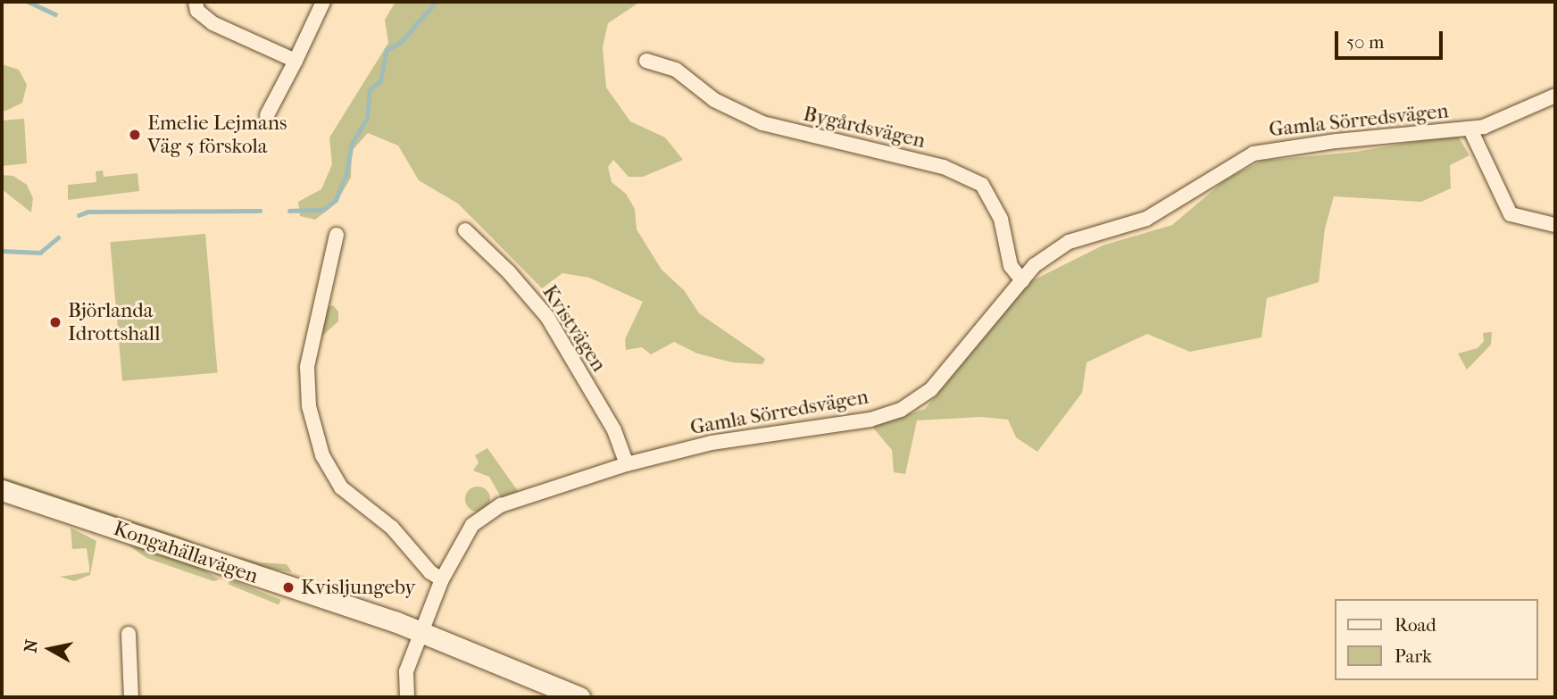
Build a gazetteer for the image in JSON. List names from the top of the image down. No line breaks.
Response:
{"streets":{"street":["Gamla Sörredsvägen","Bygårdsvägen","Kvistvägen","Kongahällavägen"]},"crossings":[["Gamla Sörredsvägen","Bygårdsvägen"],["Gamla Sörredsvägen","Kvistvägen"],["Gamla Sörredsvägen","Kongahällavägen"]],"places":["Emelie Lejmans Väg 5 förskola","Björlanda Idrottshall","Kvisljungeby"],"legend":["Road","Park"],"scale_bar":"50 m","north":"left"}
